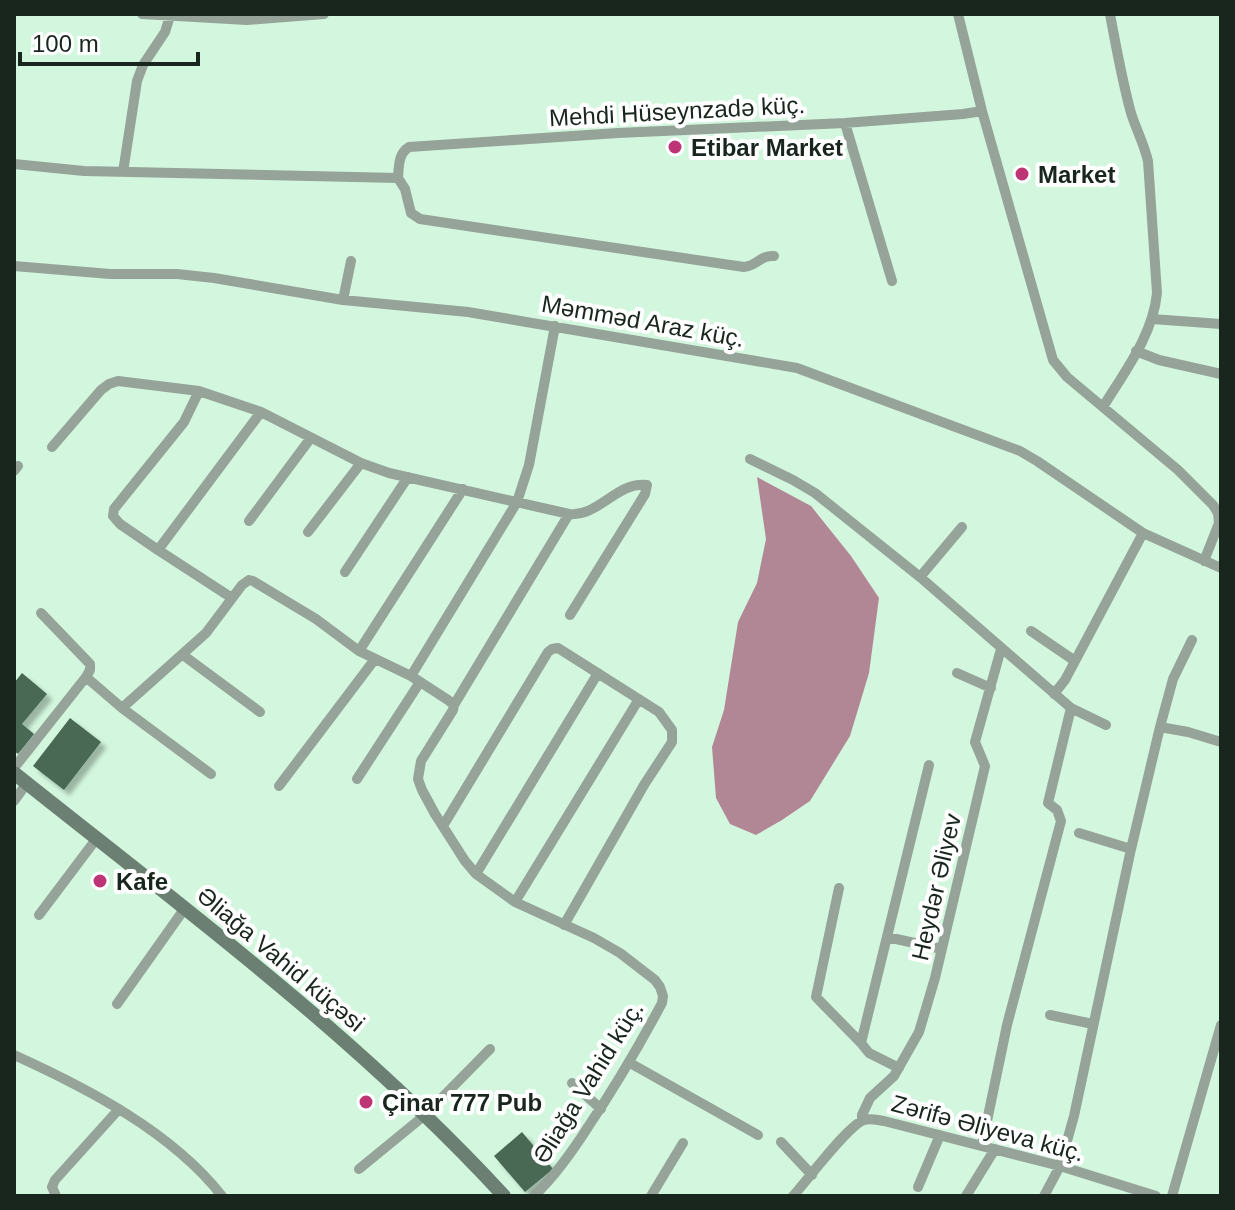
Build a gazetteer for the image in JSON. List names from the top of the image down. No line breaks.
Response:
{"streets":{"main road":["Əliağa Vahid küçəsi"],"street":["Mehdi Hüseynzadə küç.","Məmməd Araz küç.","Heydər Əliyev","Əliağa Vahid küç.","Zərifə Əliyeva küç."]},"crossings":[["Heydər Əliyev","Zərifə Əliyeva küç."]],"places":["Etibar Market","Market","Kafe","Çinar 777 Pub"],"scale_bar":"100 m"}
